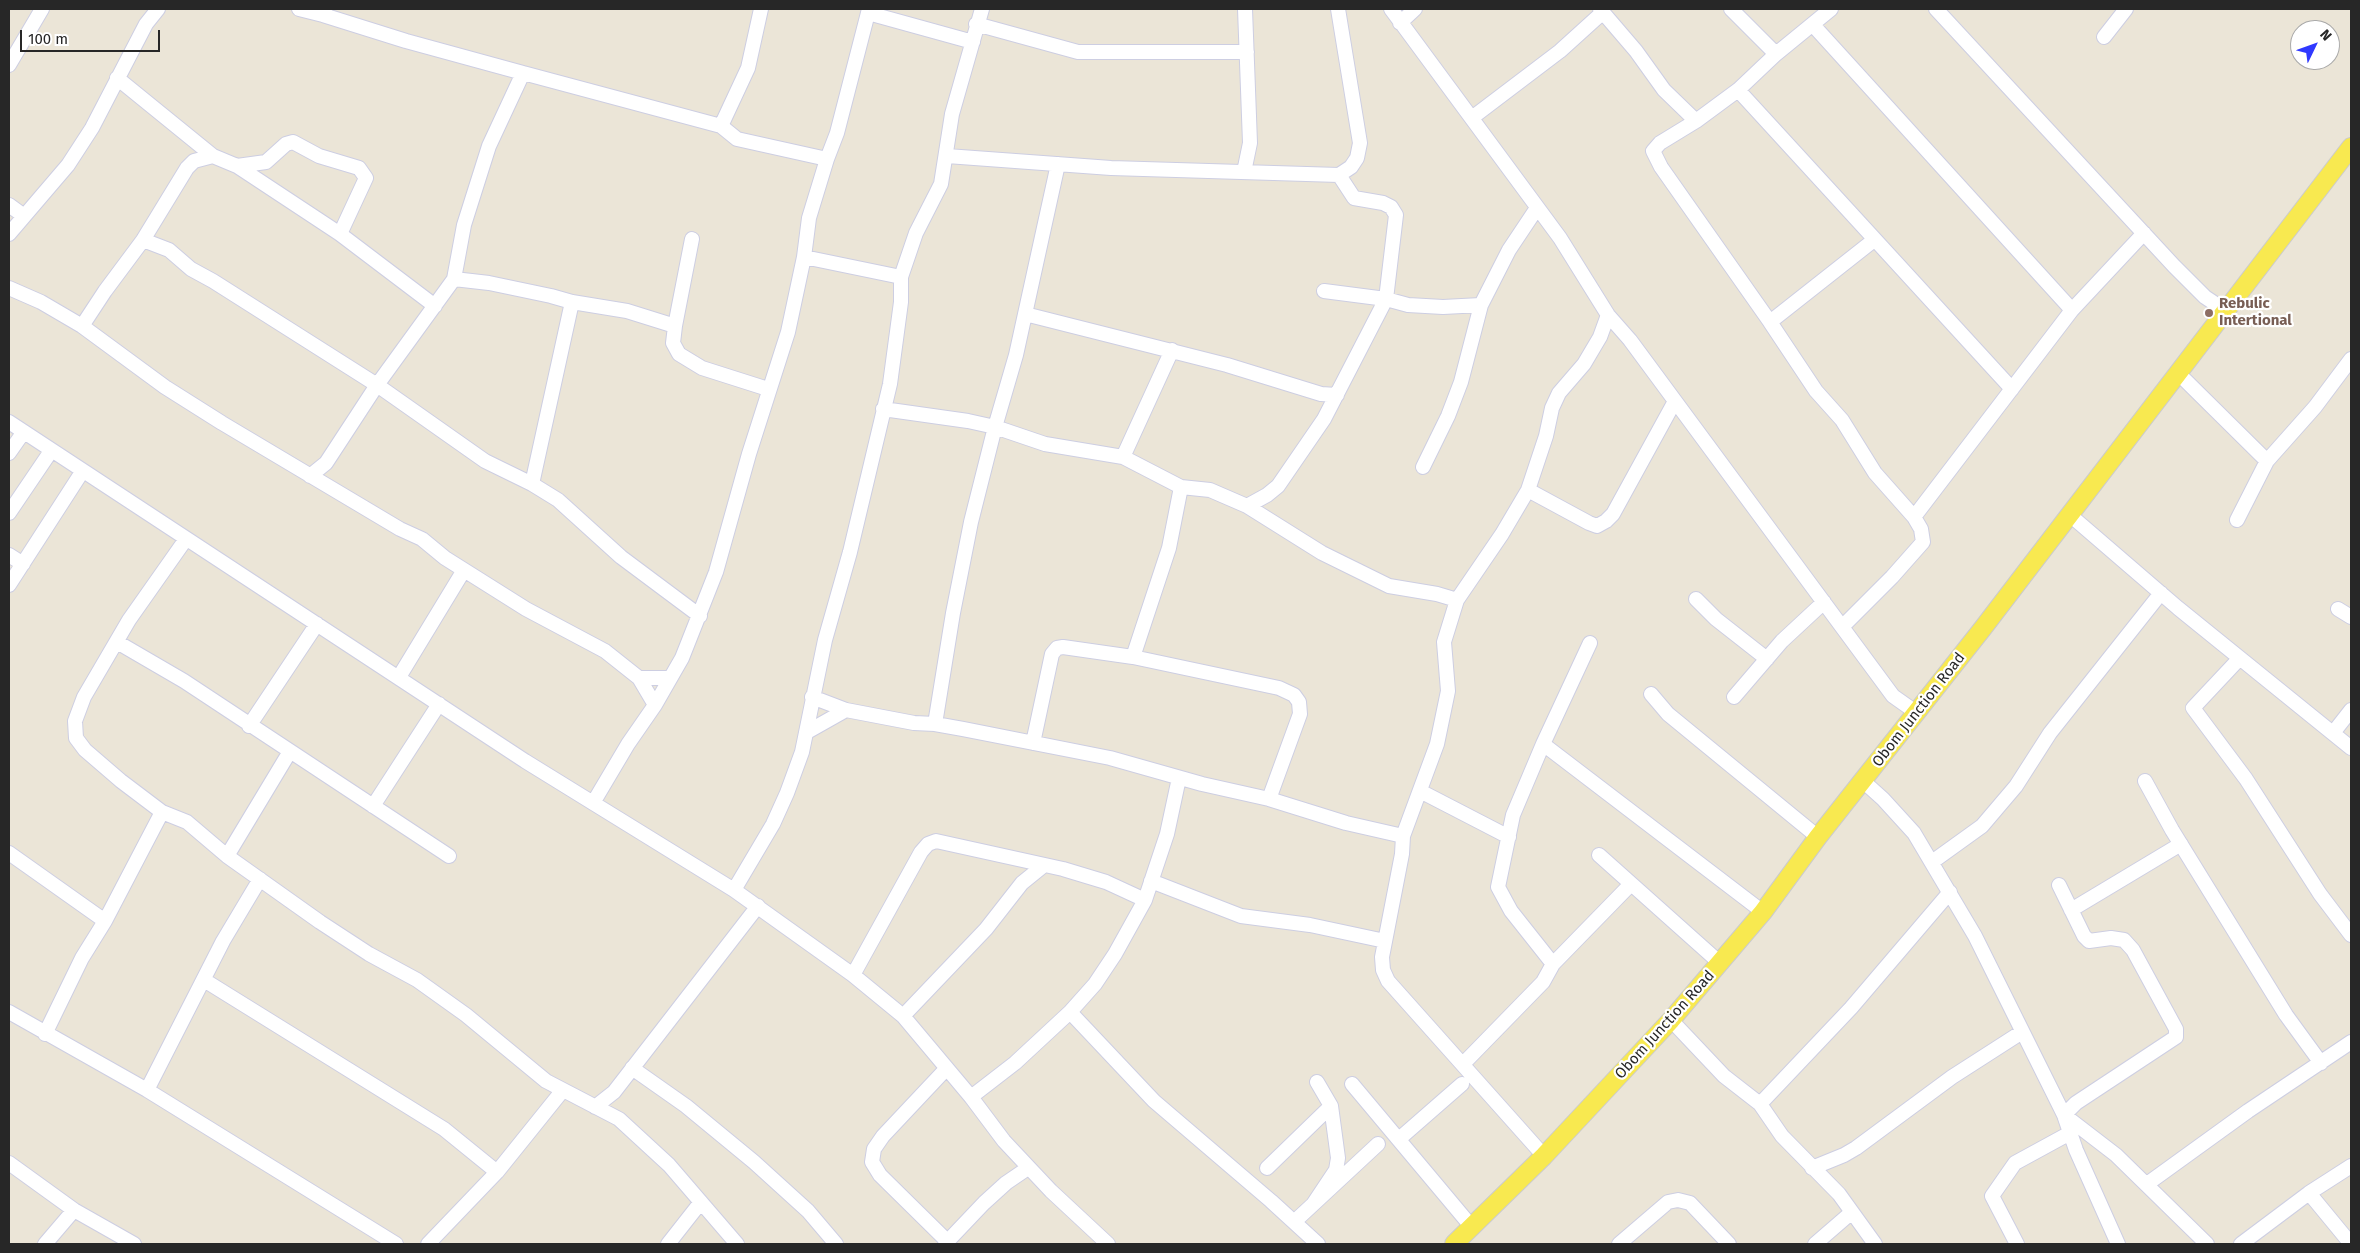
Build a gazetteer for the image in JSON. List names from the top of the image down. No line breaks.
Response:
{"streets":{"main road":["Obom Junction Road"]},"places":["Rebulic Intertional"],"scale_bar":"100 m","north":"top right"}
